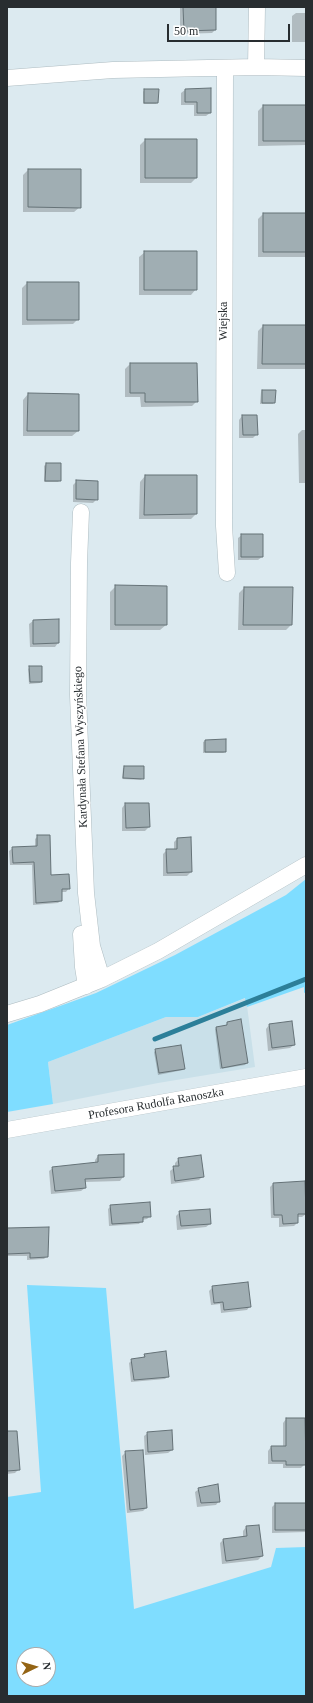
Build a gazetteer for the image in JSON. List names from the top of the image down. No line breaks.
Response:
{"streets":{"street":["Wiejska","Kardynała Stefana Wyszyńskiego","Profesora Rudolfa Ranoszka"]},"scale_bar":"50 m","north":"right"}
